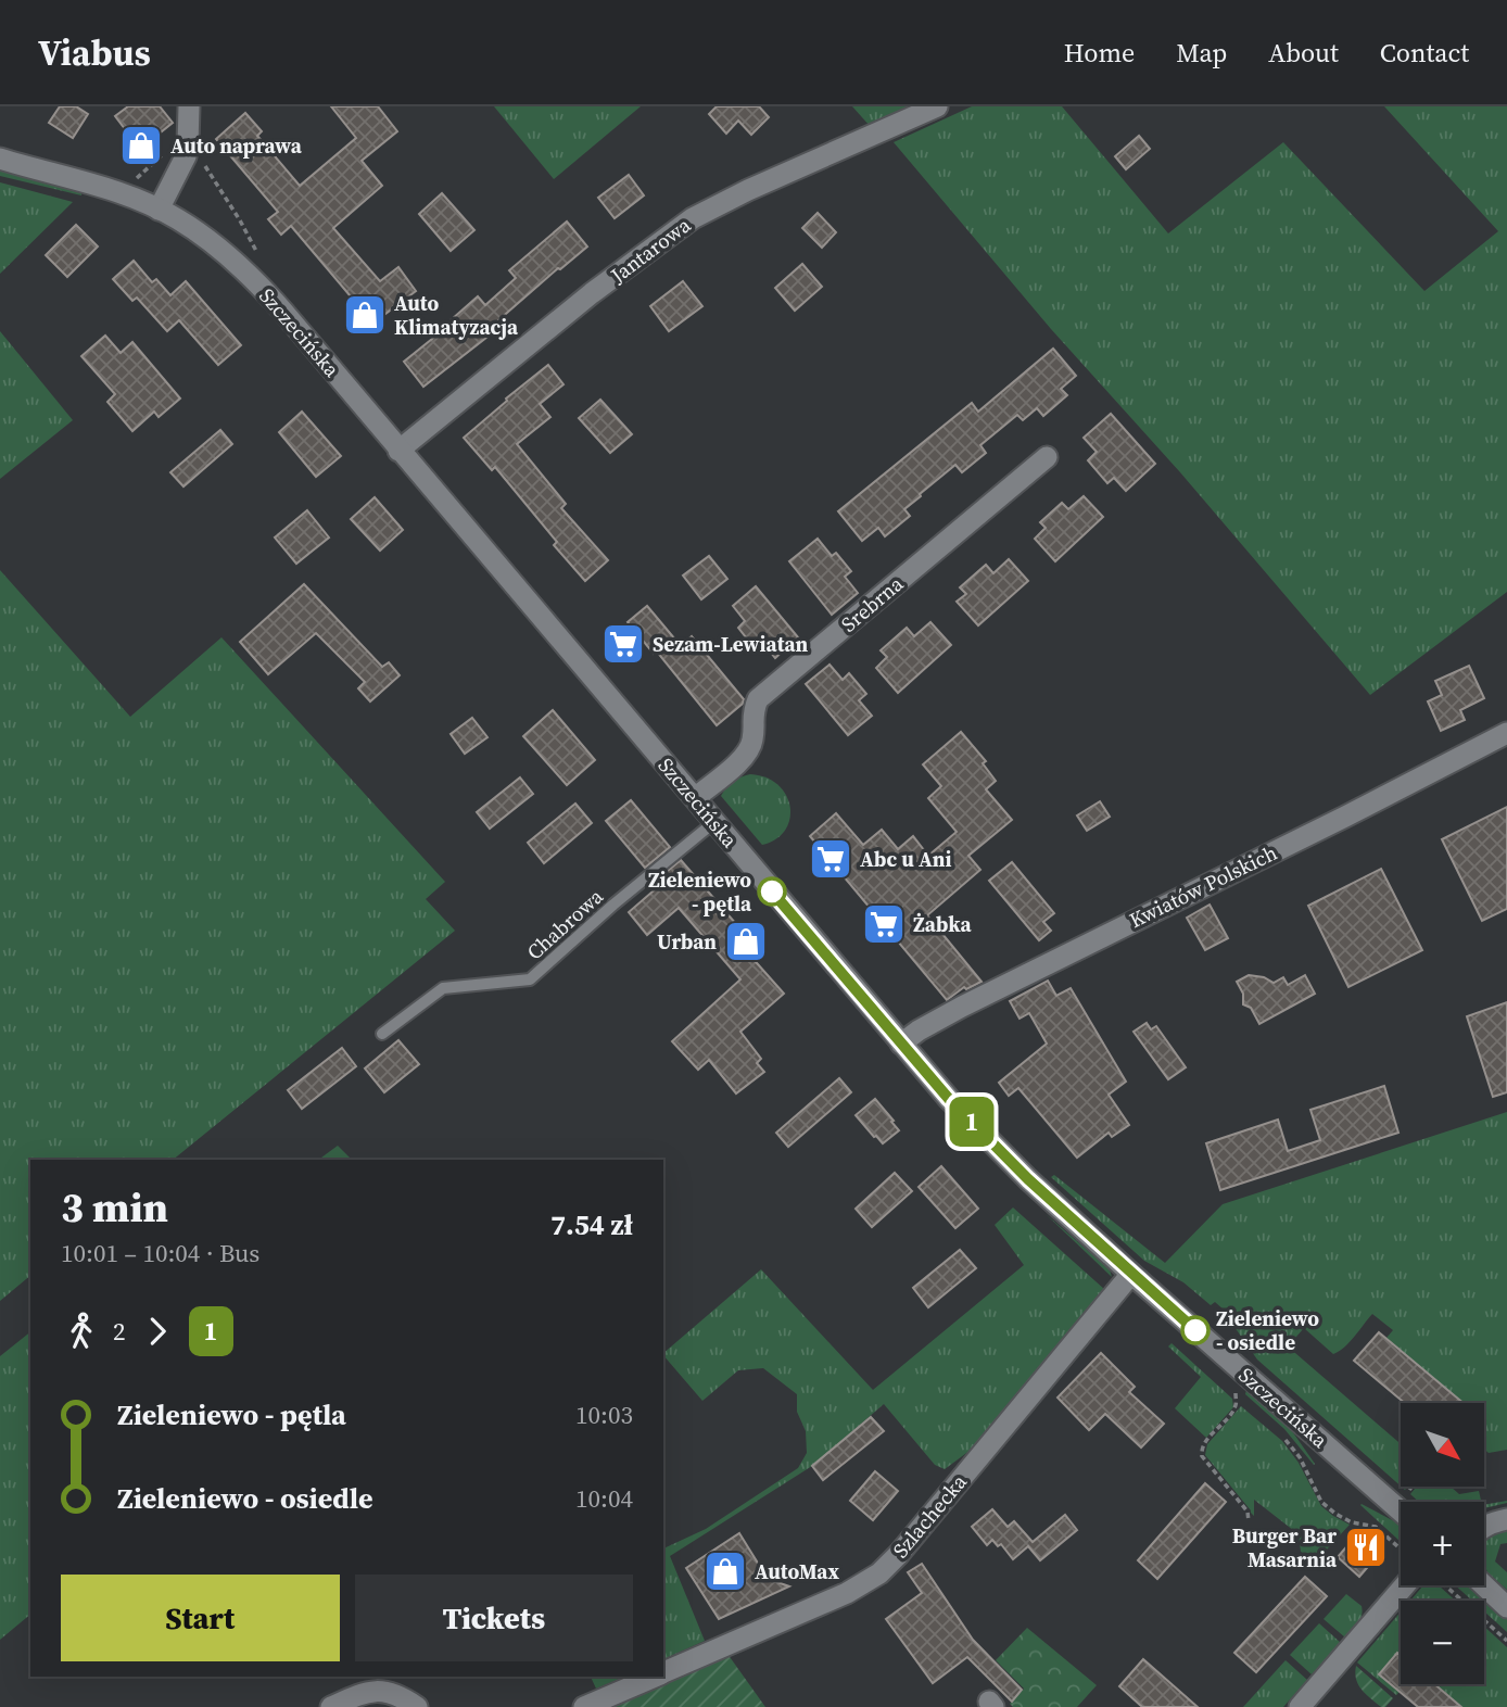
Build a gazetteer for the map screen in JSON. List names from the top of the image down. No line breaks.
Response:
{"streets":{"street":["Jantarowa","Szczecińska","Srebrna","Kwiatów Polskich","Szlachecka"],"lane":["Chabrowa"]},"crossings":[["Jantarowa","Szczecińska"],["Szczecińska","Srebrna"],["Szczecińska","Kwiatów Polskich"],["Szczecińska","Chabrowa"],["Szczecińska","Szlachecka"]],"places":{"shop":["Auto naprawa","Auto Klimatyzacja","Urban","AutoMax"],"supermarket":["Sezam-Lewiatan","Abc u Ani","Żabka"],"other":["Zieleniewo - pętla","Zieleniewo - osiedle"],"restaurant":["Burger Bar Masarnia"]},"lines":["bus line 1"],"north":"bottom right","page":{"header":"Viabus","nav":["Home","Map","About","Contact"],"on_map":"1","heading":["3 min","10:01 – 10:04 · Bus","7.54 zł"],"legs":["2","1"],"list":[{"name":"Zieleniewo - pętla","value":"10:03"},{"name":"Zieleniewo - osiedle","value":"10:04"}],"map_buttons":["+","−"],"buttons":["Start","Tickets"]}}
